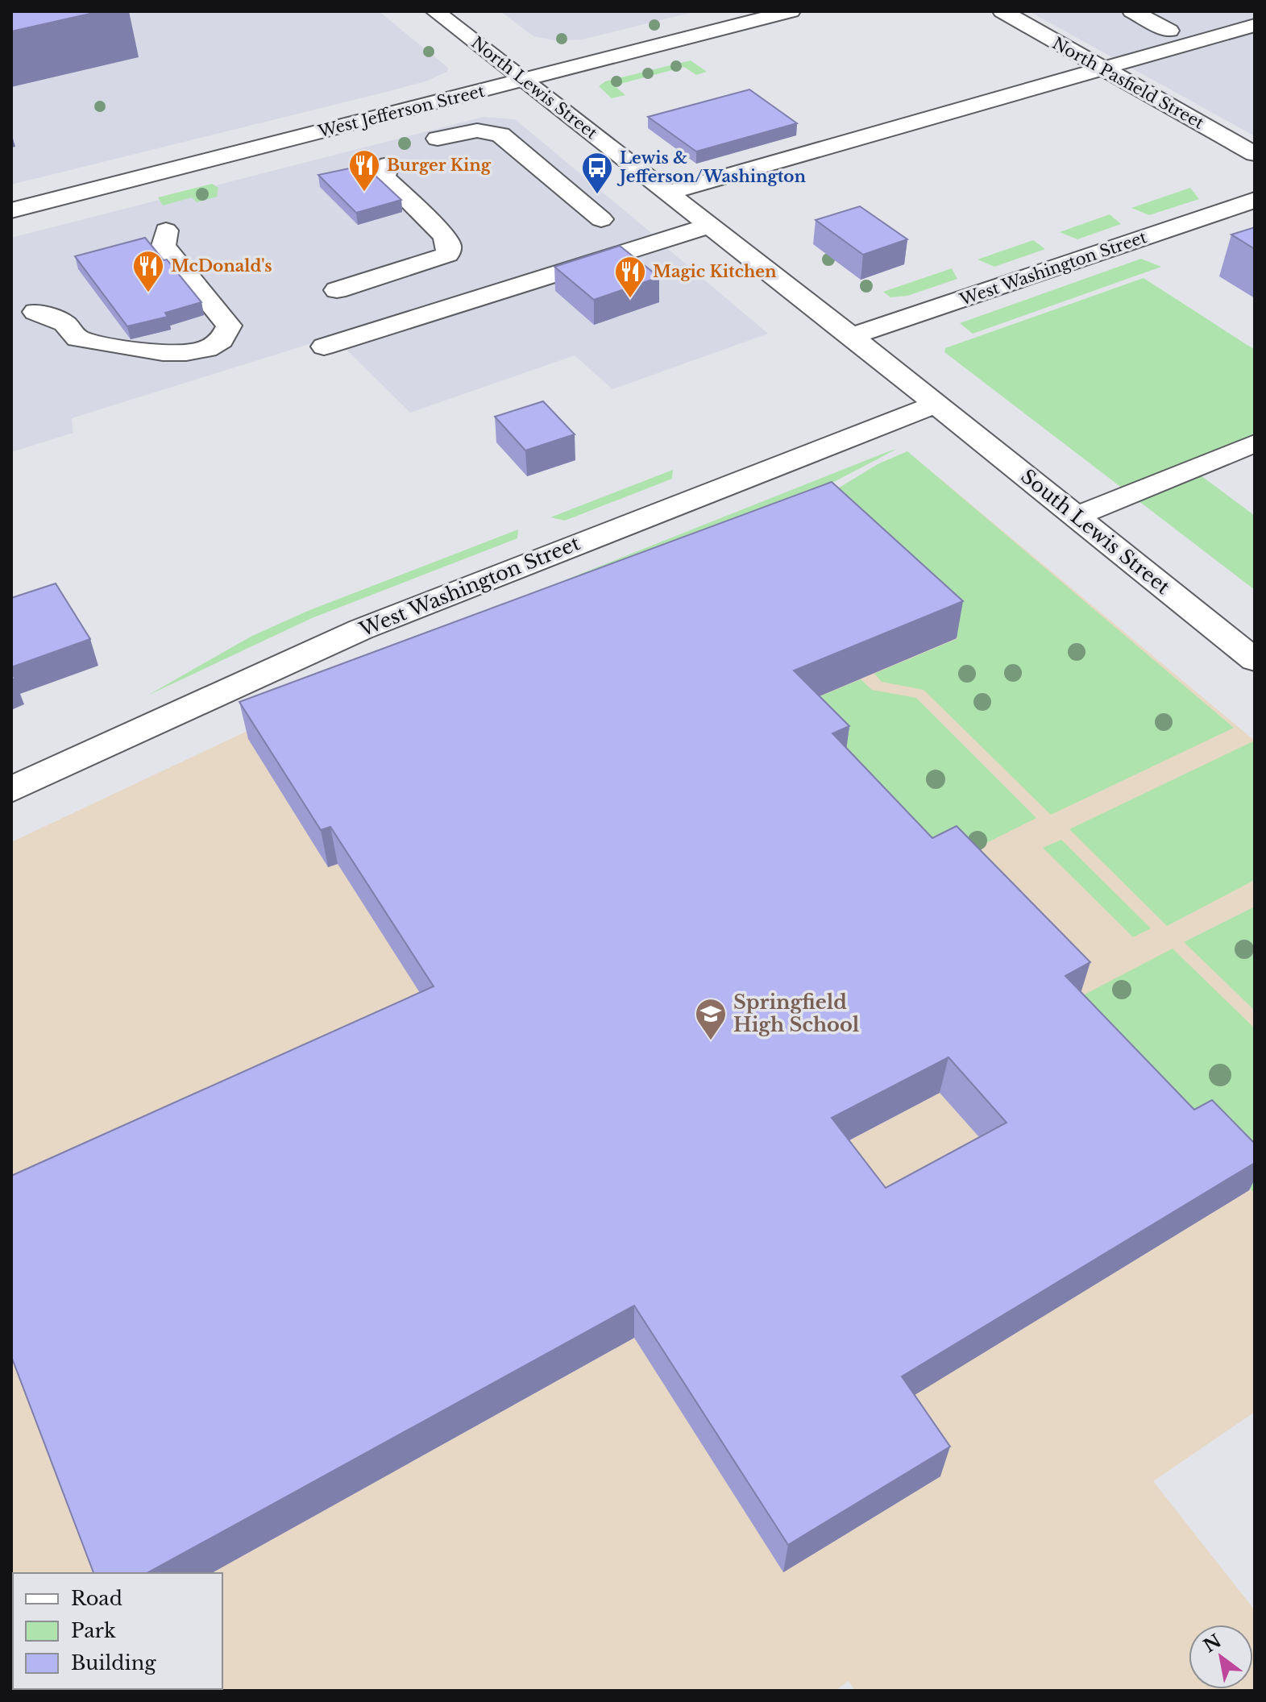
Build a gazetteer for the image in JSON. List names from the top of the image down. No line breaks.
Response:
{"streets":{"street":["North Pasfield Street","North Lewis Street","West Jefferson Street","West Washington Street","South Lewis Street"]},"crossings":[["North Lewis Street","West Jefferson Street"],["North Lewis Street","West Washington Street"],["North Lewis Street","South Lewis Street"],["West Washington Street","South Lewis Street"]],"places":{"restaurant":["Burger King","McDonald's","Magic Kitchen"],"bus stop":["Lewis & Jefferson/Washington"],"school or university":["Springfield High School"]},"legend":["Road","Park","Building"],"north":"top left"}
